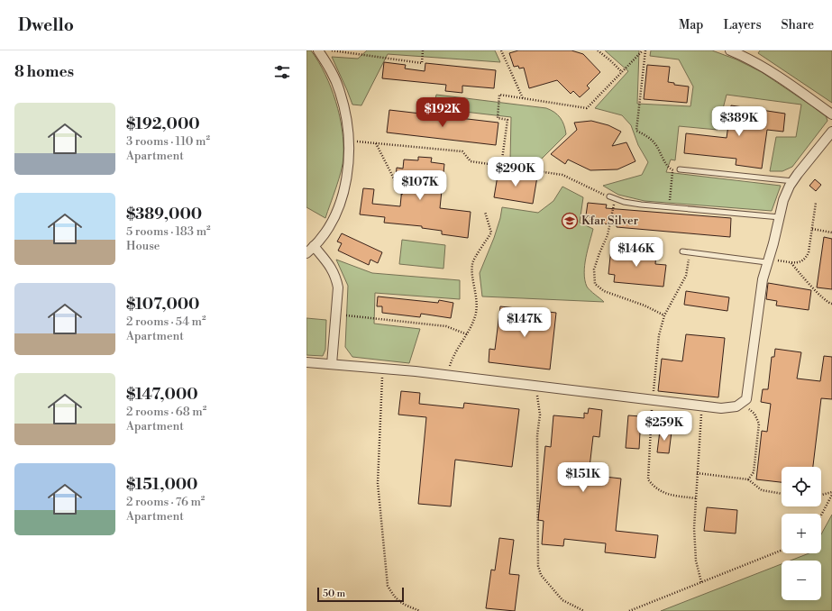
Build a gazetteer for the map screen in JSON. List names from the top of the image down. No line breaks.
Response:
{"places":{"school or university":["Kfar Silver"]},"scale_bar":"50 m","page":{"header":"Dwello","nav":["Map","Layers","Share"],"heading":"8 homes","list":[{"name":"$192,000","note":"3 rooms · 110 m² · Apartment"},{"name":"$389,000","note":"5 rooms · 183 m² · House"},{"name":"$107,000","note":"2 rooms · 54 m² · Apartment"},{"name":"$147,000","note":"2 rooms · 68 m² · Apartment"},{"name":"$151,000","note":"2 rooms · 76 m² · Apartment"}],"price":["$192K","$389K","$290K","$107K","$146K","$147K","$259K","$151K"],"map_buttons":["+","−"],"scale":"50 m"}}
